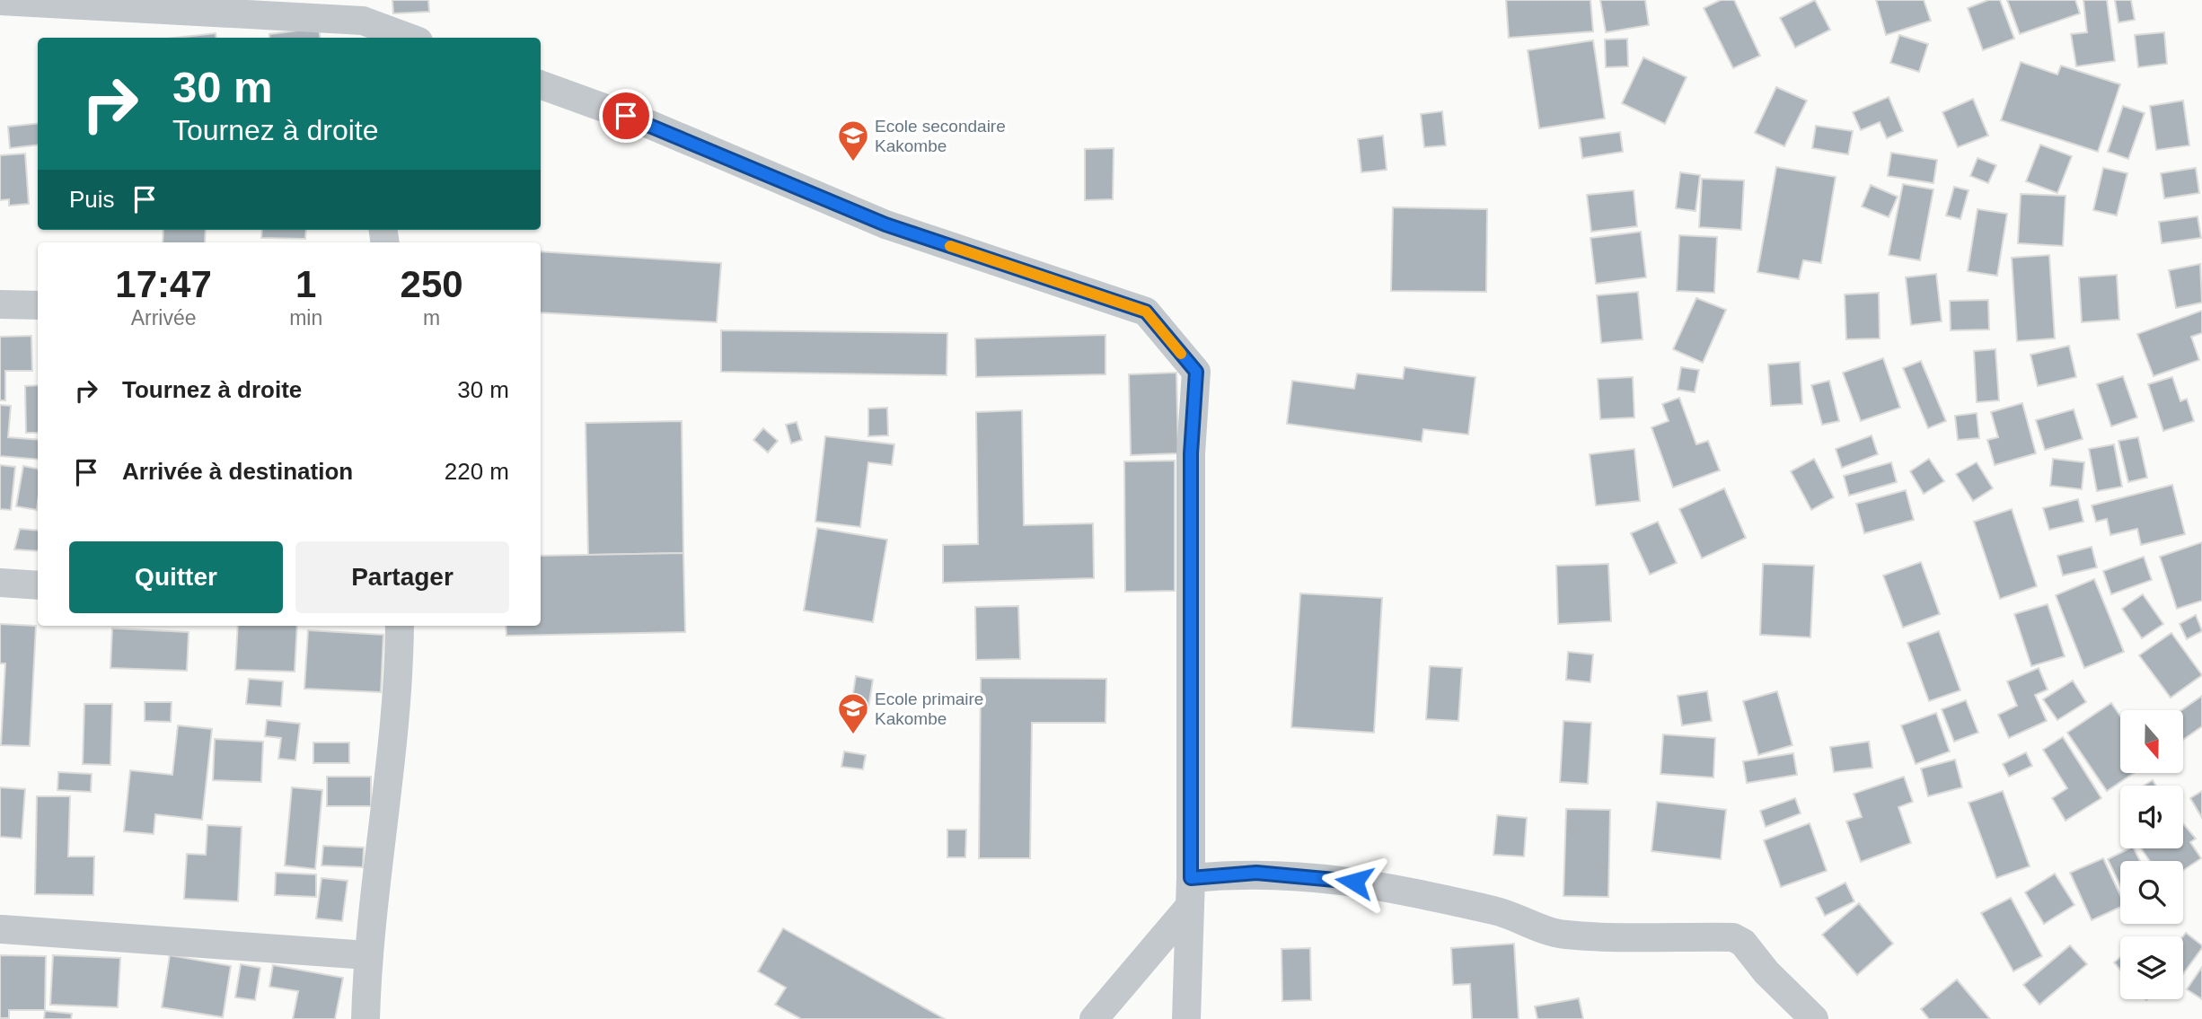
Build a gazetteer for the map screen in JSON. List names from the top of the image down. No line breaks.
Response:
{"places":{"school or university":["Ecole secondaire Kakombe","Ecole primaire Kakombe"]},"north":"bottom","page":{"turn":["30 m","Tournez à droite"],"then":"Puis","eta":["17:47","Arrivée","1","min","250","m"],"list":[{"name":"Tournez à droite","value":"30 m"},{"name":"Arrivée à destination","value":"220 m"}],"buttons":["Quitter","Partager"]}}
